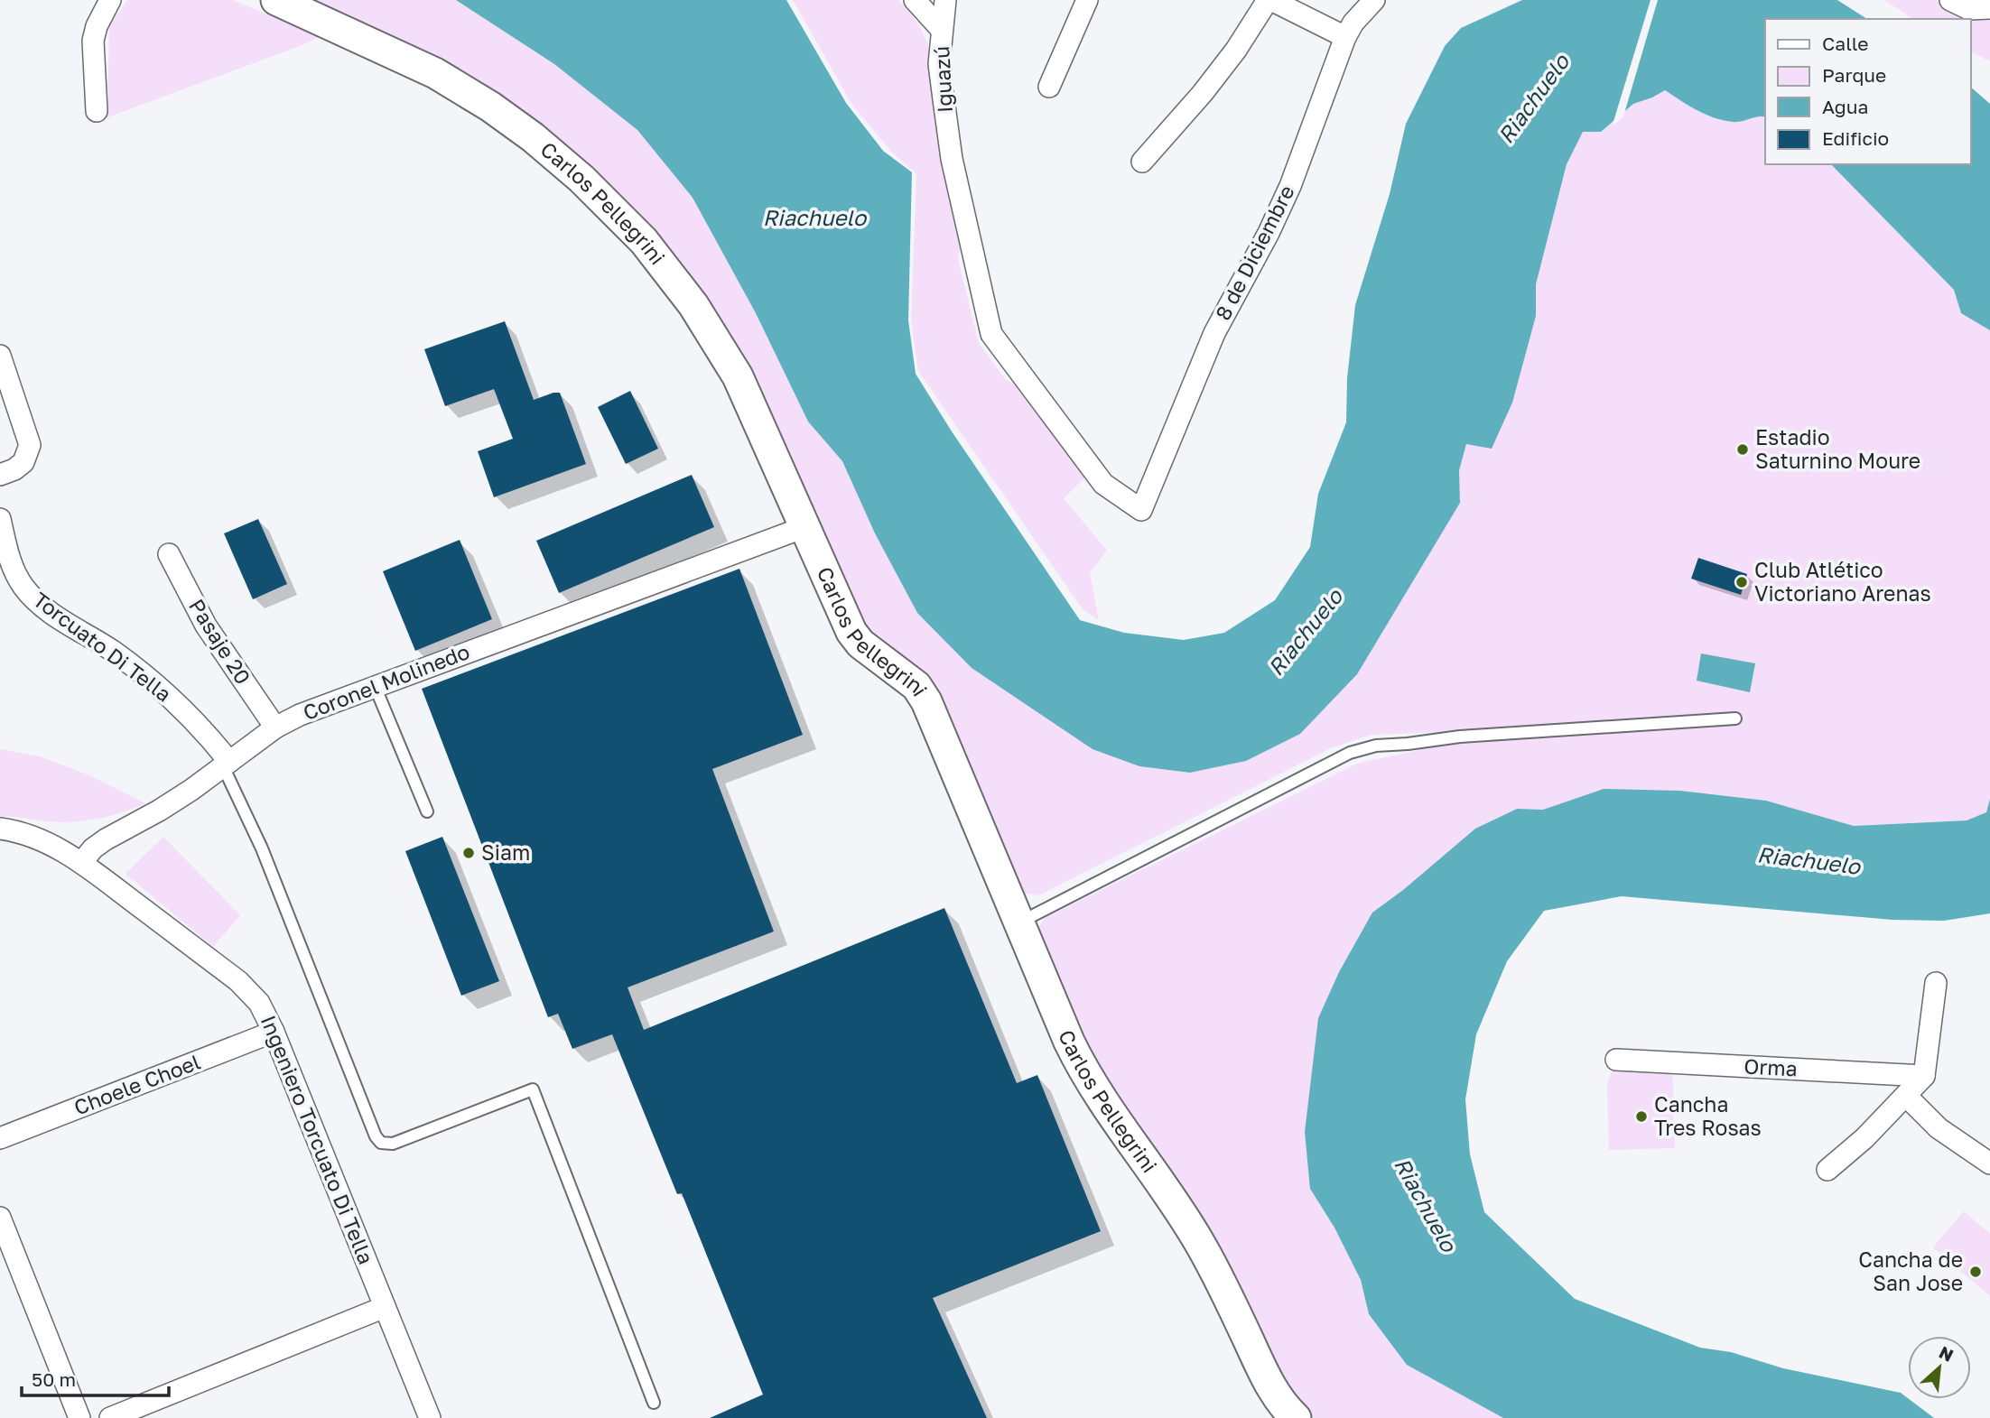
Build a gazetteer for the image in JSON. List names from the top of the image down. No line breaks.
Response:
{"streets":{"street":["Iguazú","Carlos Pellegrini","8 de Diciembre","Pasaje 20","Torcuato Di Tella","Coronel Molinedo","Orma","Choele Choel","Ingeniero Torcuato Di Tella"]},"crossings":[["Iguazú","8 de Diciembre"],["Carlos Pellegrini","Coronel Molinedo"],["Pasaje 20","Coronel Molinedo"],["Torcuato Di Tella","Coronel Molinedo"],["Coronel Molinedo","Ingeniero Torcuato Di Tella"],["Choele Choel","Ingeniero Torcuato Di Tella"]],"water":["Riachuelo"],"places":["Estadio Saturnino Moure","Club Atlético Victoriano Arenas","Siam","Cancha Tres Rosas","Cancha de San Jose"],"legend":["Calle","Parque","Agua","Edificio"],"scale_bar":"50 m","north":"top right"}
